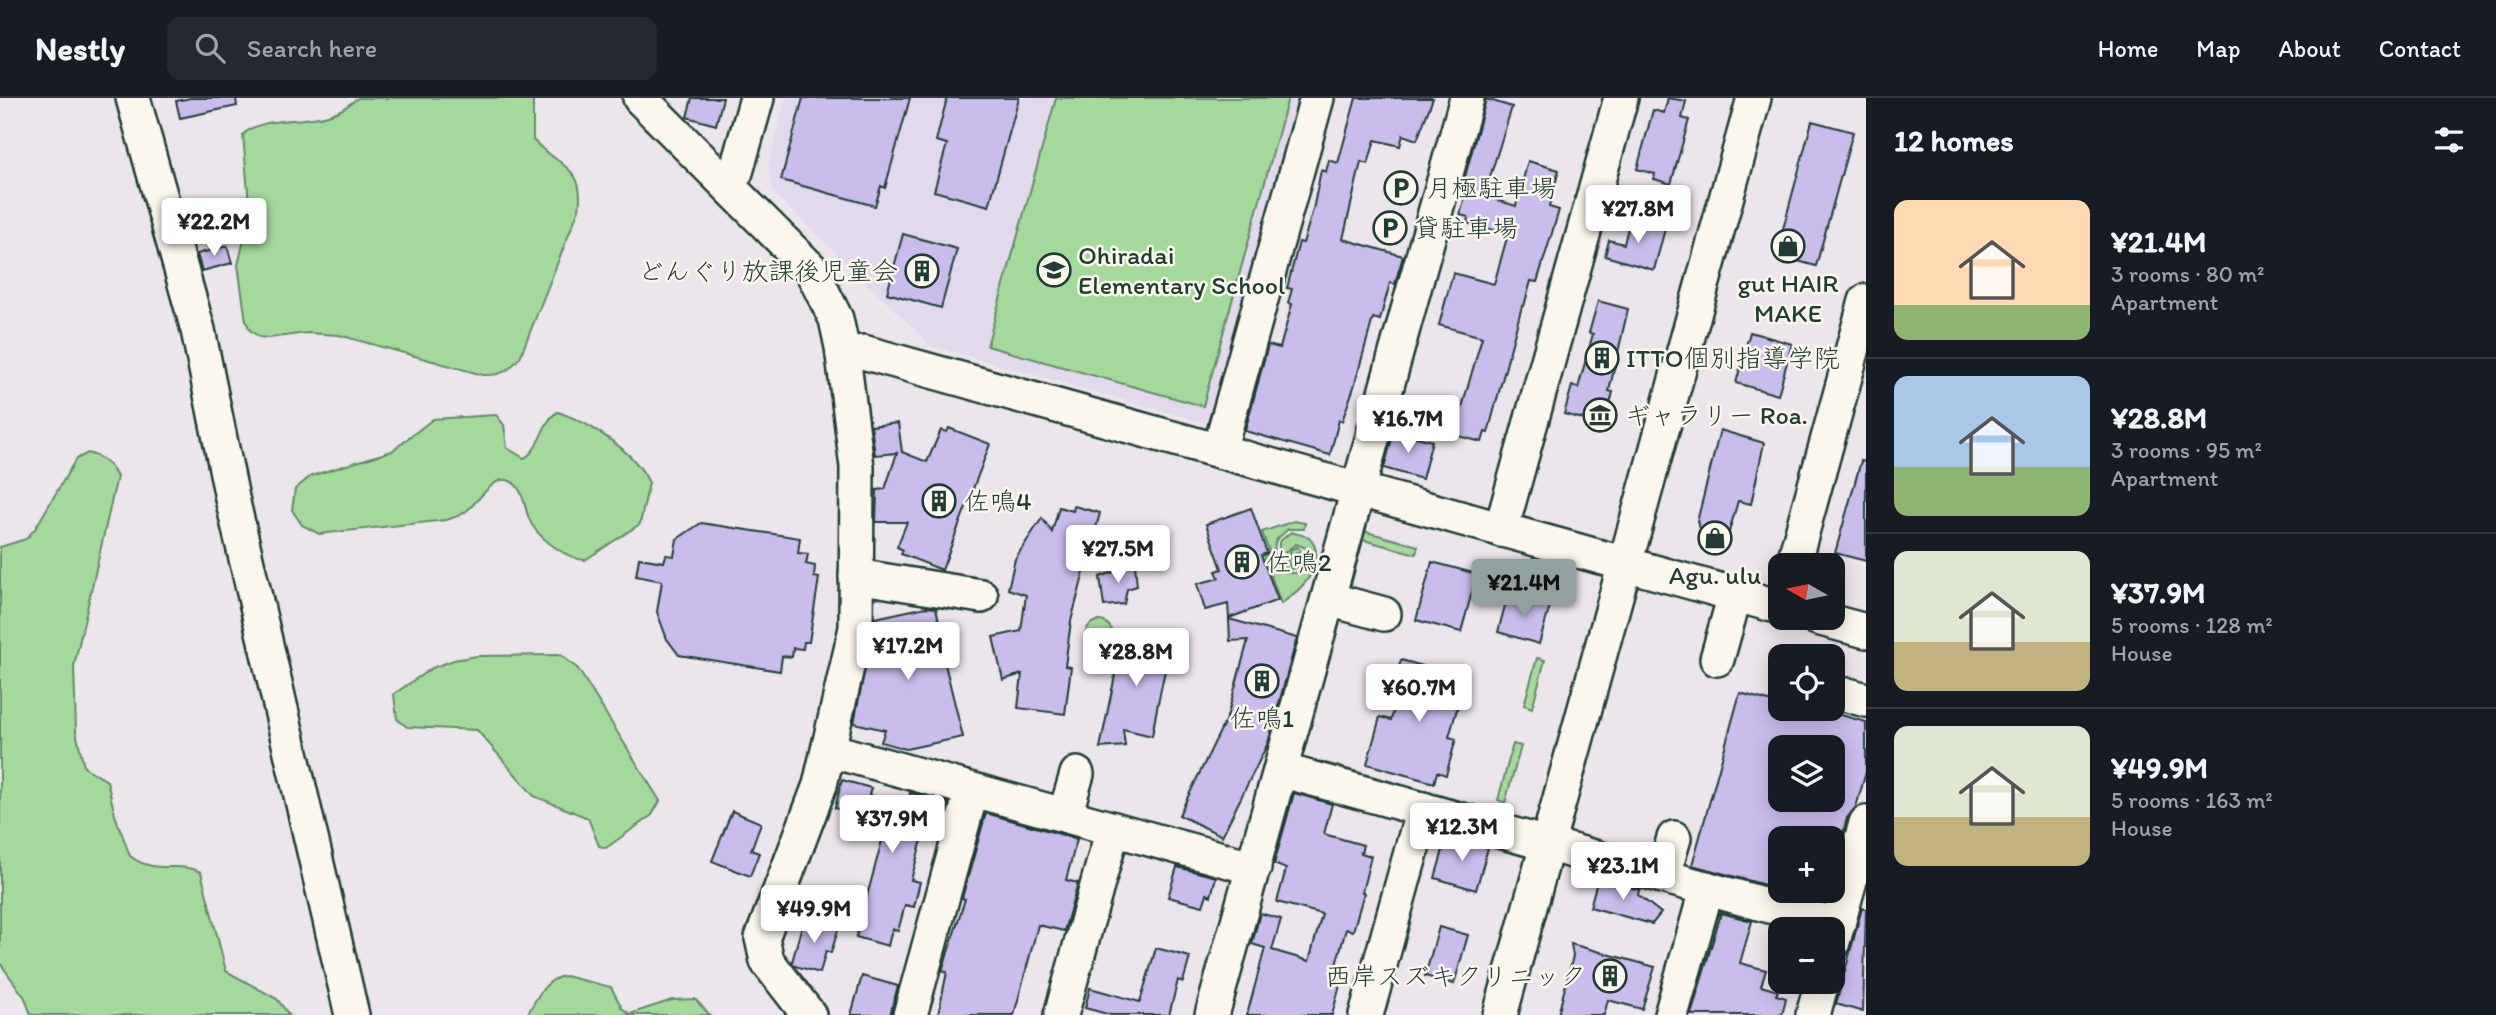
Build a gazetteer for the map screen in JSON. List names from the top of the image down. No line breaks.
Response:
{"places":{"parking":["月極駐車場","貸駐車場"],"shop":["gut HAIR MAKE","Agu. ulu"],"school or university":["Ohiradai Elementary School"],"building":["どんぐり放課後児童会","ITTO個別指導学院","佐鳴4","佐鳴2","佐鳴1","西岸スズキクリニック"],"museum":["ギャラリー Roa."]},"north":"left","page":{"header":"Nestly","search":"Search here","nav":["Home","Map","About","Contact"],"heading":"12 homes","list":[{"name":"¥21.4M","note":"3 rooms · 80 m² · Apartment"},{"name":"¥28.8M","note":"3 rooms · 95 m² · Apartment"},{"name":"¥37.9M","note":"5 rooms · 128 m² · House"},{"name":"¥49.9M","note":"5 rooms · 163 m² · House"}],"price":["¥27.8M","¥22.2M","¥16.7M","¥27.5M","¥21.4M","¥17.2M","¥28.8M","¥60.7M","¥37.9M","¥12.3M","¥23.1M","¥49.9M"],"map_buttons":["+","−"]}}
